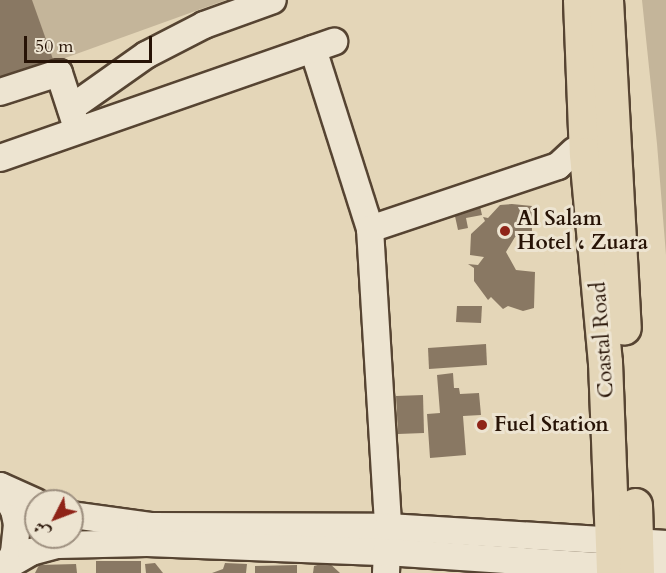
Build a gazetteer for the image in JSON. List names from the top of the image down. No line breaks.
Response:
{"streets":{"highway":["Coastal Road"]},"places":["Al Salam Hotel ، Zuara","Fuel Station"],"scale_bar":"50 m","north":"bottom left"}
